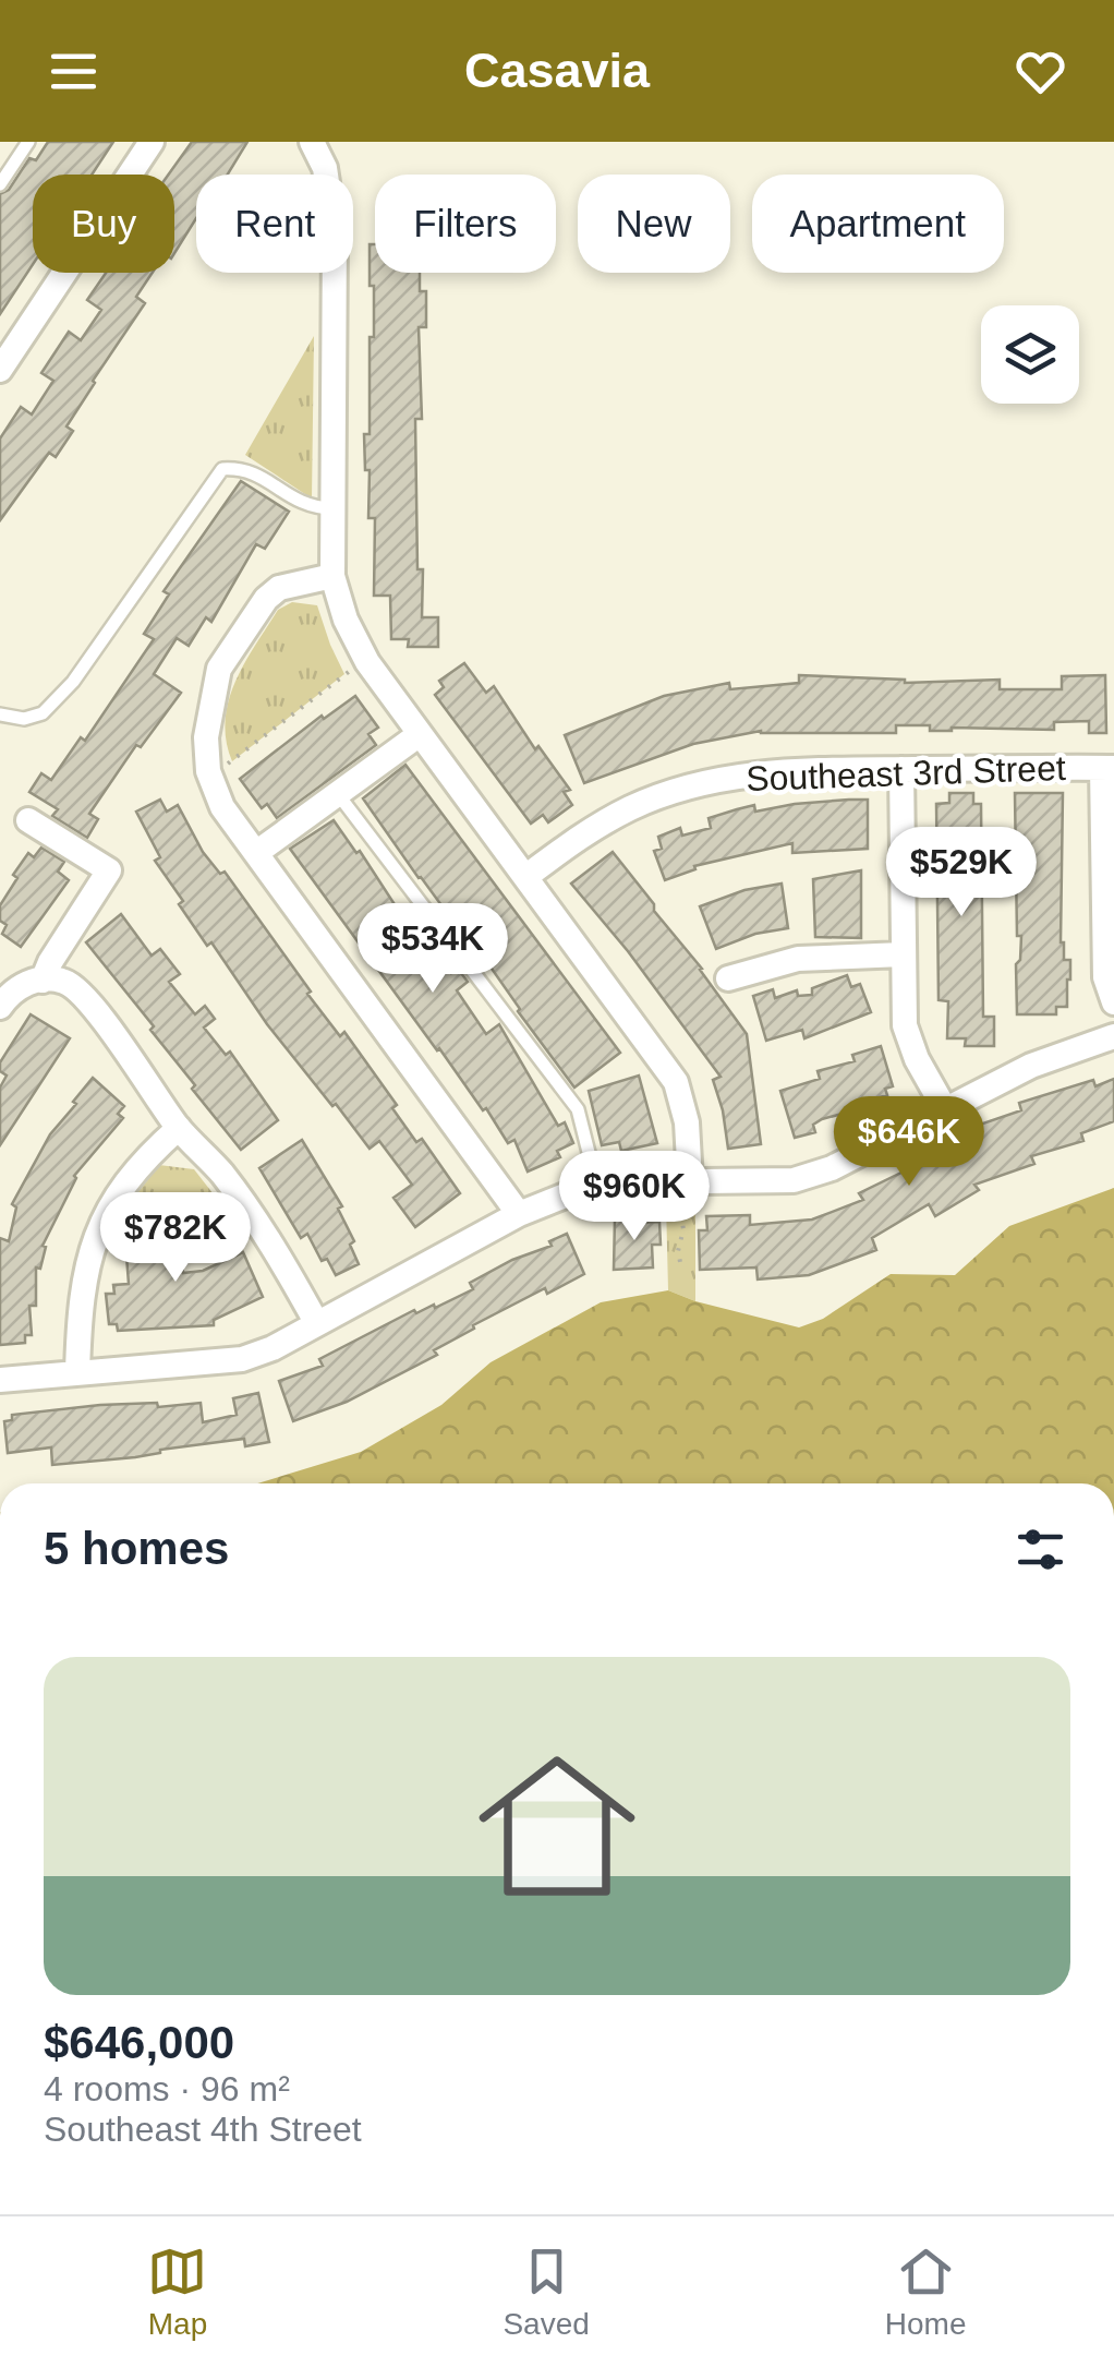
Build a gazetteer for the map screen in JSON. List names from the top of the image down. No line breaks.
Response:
{"streets":{"street":["Southeast 3rd Street"]},"page":{"header":"Casavia","chip":["Buy","Rent","Filters","New","Apartment"],"price":["$529K","$534K","$646K","$960K","$782K"],"heading":"5 homes","list":[{"name":"$646,000","note":"4 rooms · 96 m² · Southeast 4th Street"}],"tabs":["Map","Saved","Home"]}}
